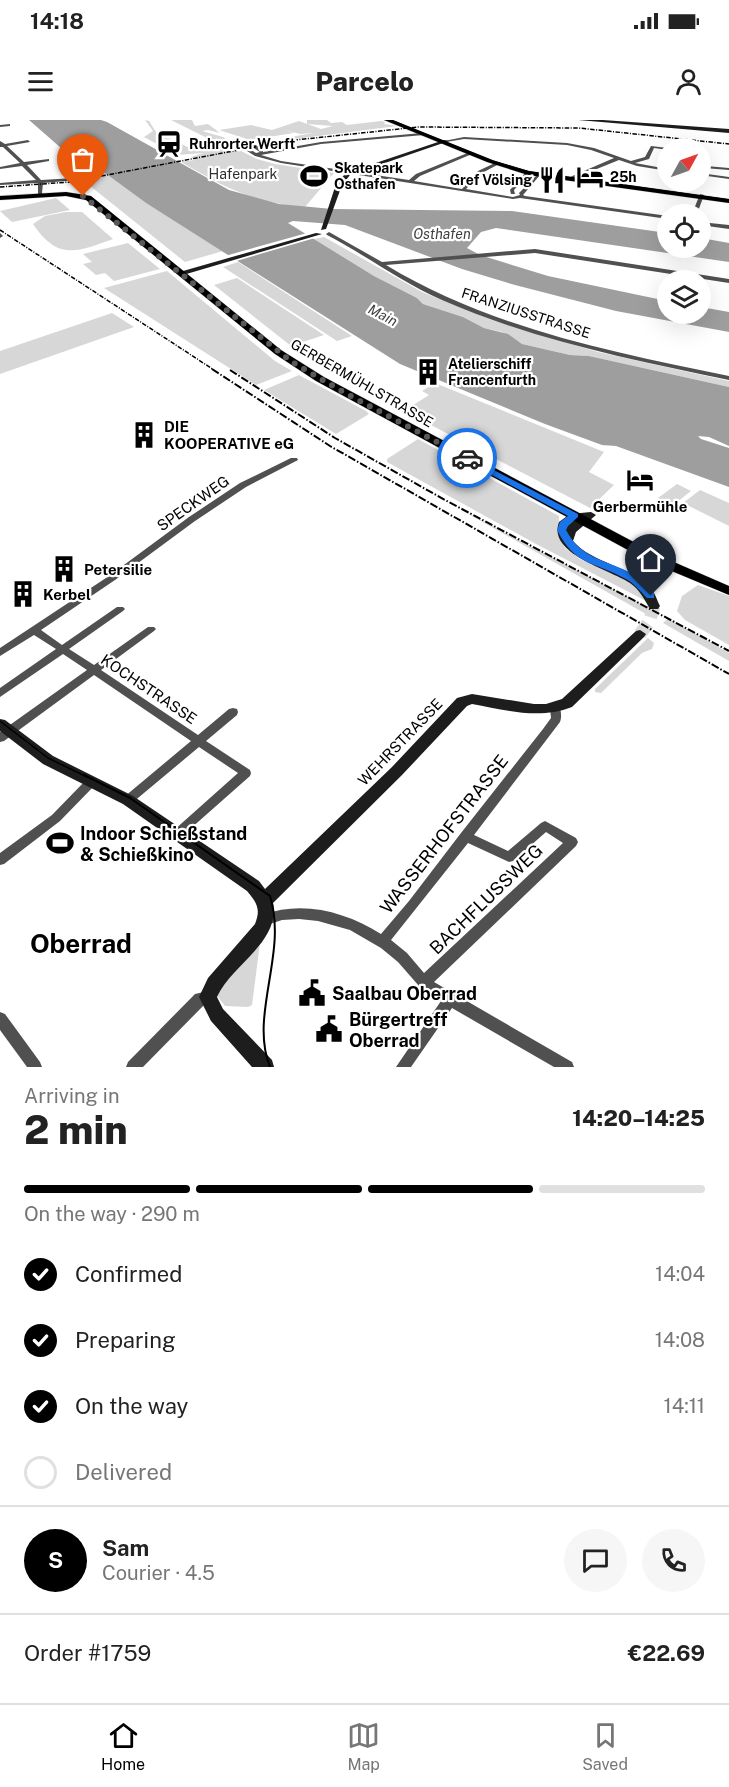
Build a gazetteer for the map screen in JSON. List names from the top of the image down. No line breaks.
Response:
{"streets":{"main road":["GERBERMÜHLSTRASSE"],"street":["FRANZIUSSTRASSE","SPECKWEG","KOCHSTRASSE","WEHRSTRASSE","WASSERHOFSTRASSE","BACHFLUSSWEG"]},"crossings":[["SPECKWEG","KOCHSTRASSE"],["WEHRSTRASSE","WASSERHOFSTRASSE"],["WASSERHOFSTRASSE","BACHFLUSSWEG"]],"districts":["Oberrad"],"water":["Osthafen","Main"],"parks":["Hafenpark"],"places":{"station":["Ruhrorter Werft"],"sports":["Skatepark Osthafen","Indoor Schießstand & Schießkino"],"hotel":["25h","Gerbermühle"],"restaurant":["Gref Völsing"],"building":["Atelierschiff Francenfurth","DIE KOOPERATIVE eG","Petersilie","Kerbel"],"public building":["Saalbau Oberrad","Bürgertreff Oberrad"]},"north":"top right","page":{"status":"14:18","header":"Parcelo","heading":["2 min","Arriving in","14:20–14:25"],"panel":["Sam","Courier · 4.5","Order #1759","€22.69"],"bar":"On the way · 290 m","list":[["Confirmed","14:04"],["Preparing","14:08"],["On the way","14:11"],"Delivered"],"round":"S","tabs":["Home","Map","Saved"]}}
